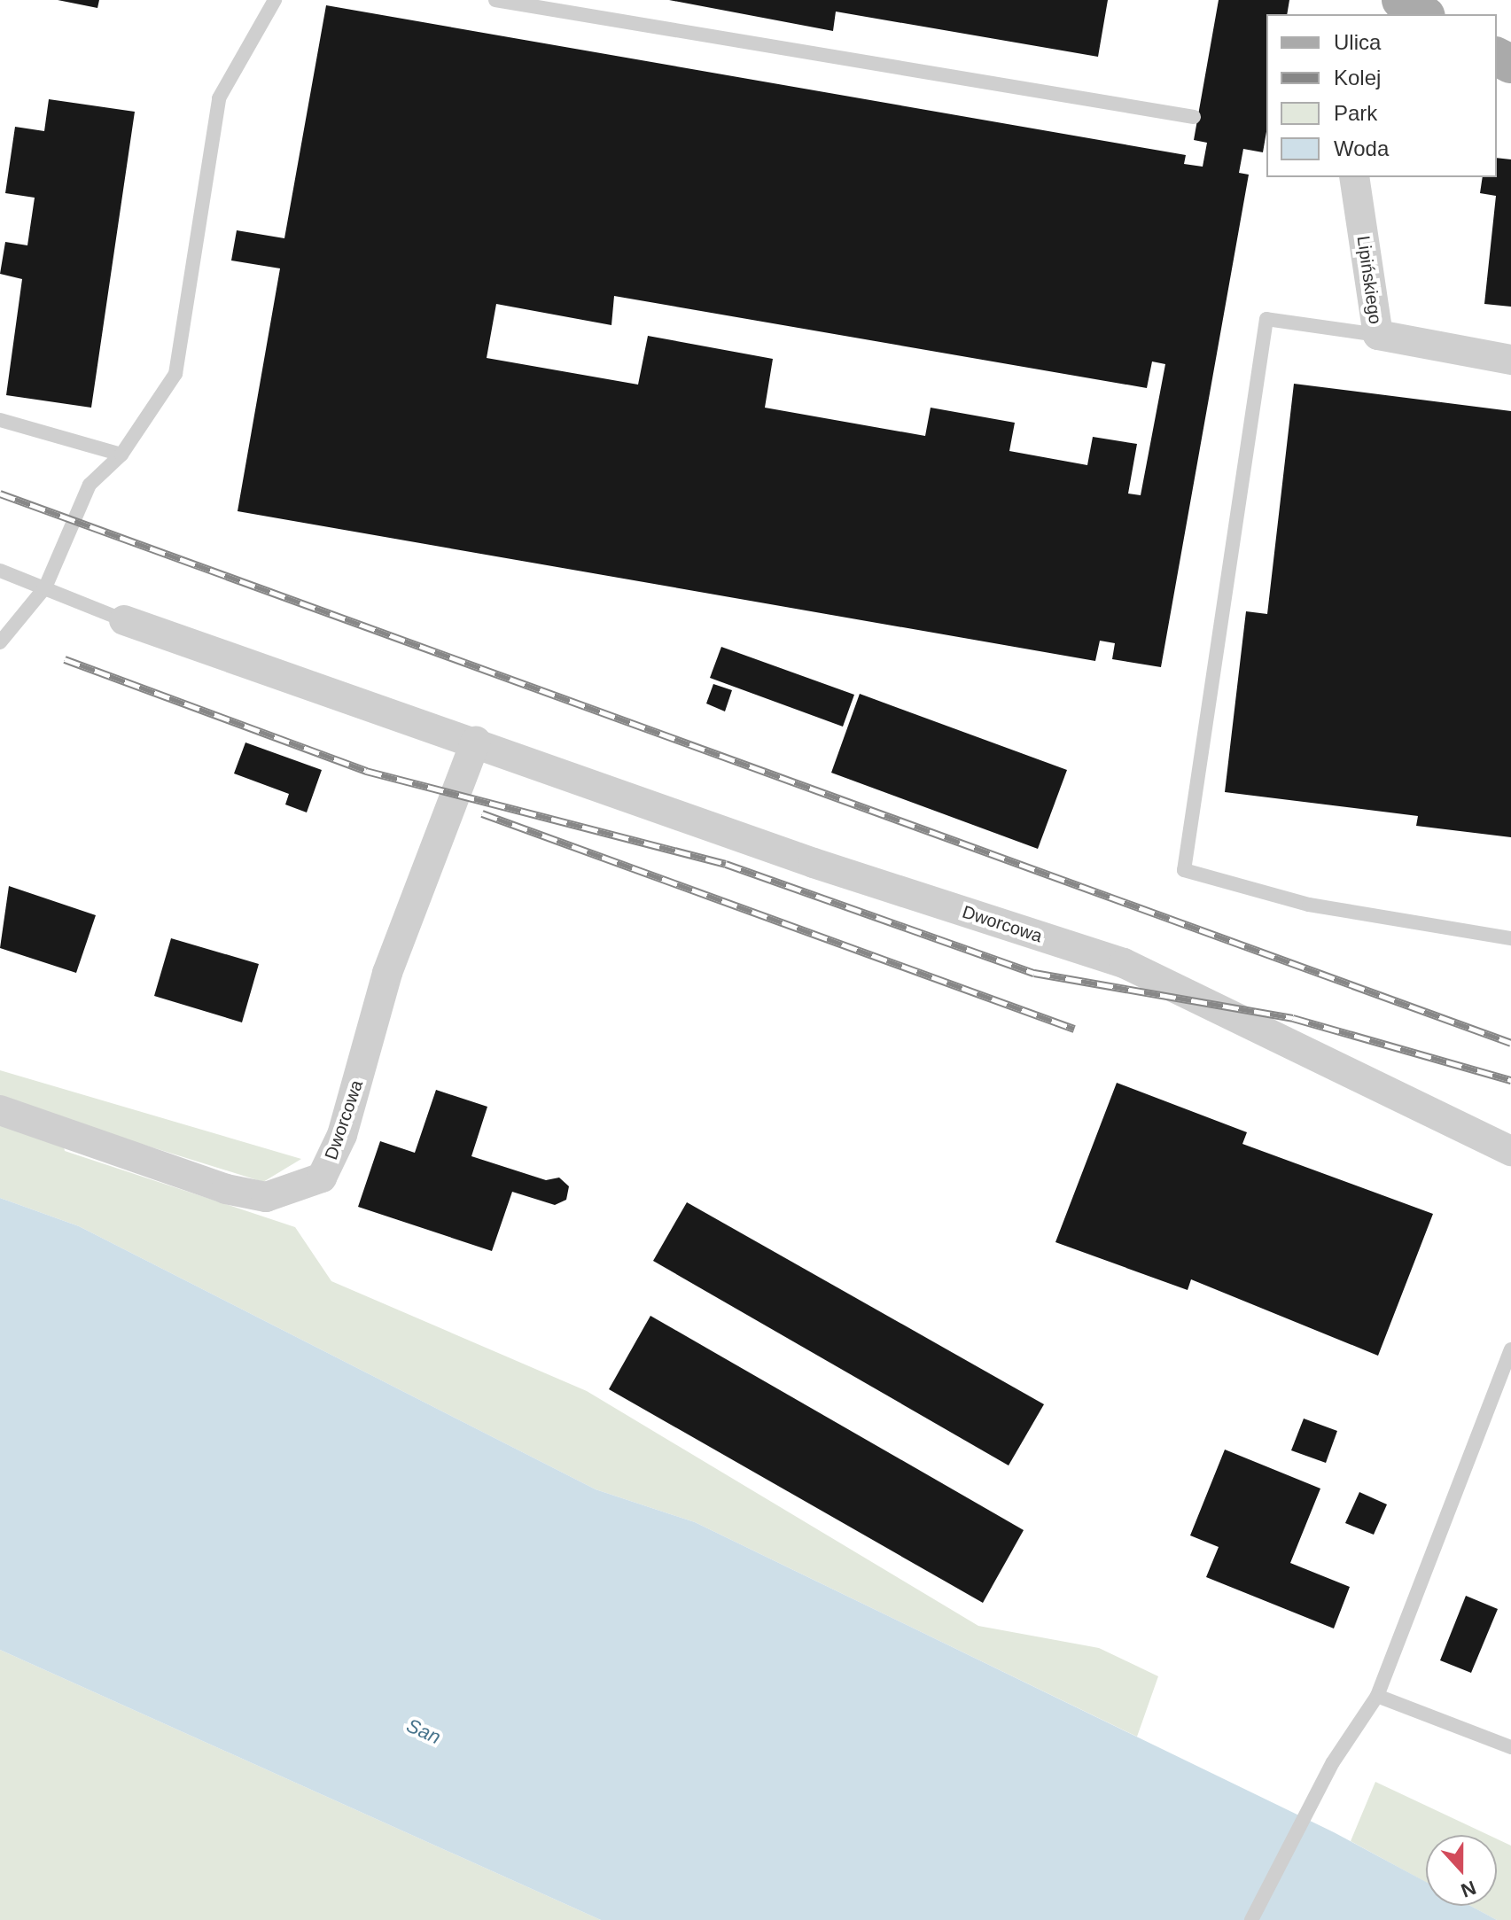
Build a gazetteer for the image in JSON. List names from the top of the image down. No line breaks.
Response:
{"streets":{"street":["Lipińskiego","Dworcowa"]},"water":["San"],"legend":["Ulica","Kolej","Park","Woda"],"north":"bottom"}
